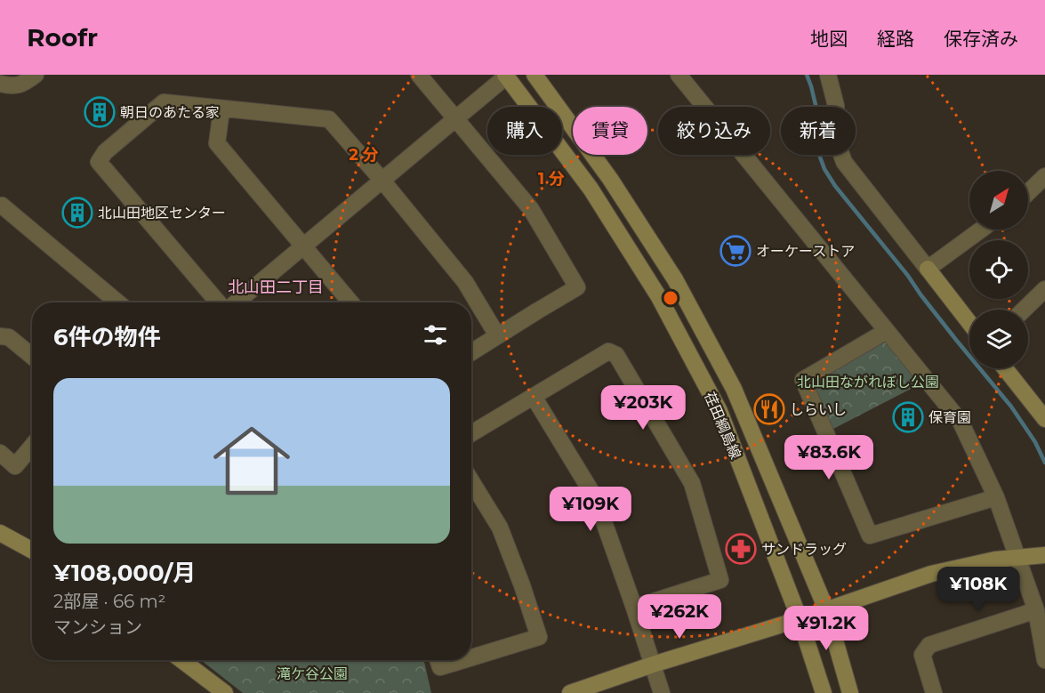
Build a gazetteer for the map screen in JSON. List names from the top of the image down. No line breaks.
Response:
{"streets":{"main road":["荏田綱島線"]},"districts":["北山田二丁目"],"parks":["北山田ながれぼし公園","滝ケ谷公園"],"places":{"building":["朝日のあたる家","北山田地区センター","保育園"],"supermarket":["オーケーストア"],"restaurant":["しらいし"],"pharmacy":["サンドラッグ"]},"north":"top right","page":{"header":"Roofr","nav":["地図","経路","保存済み"],"chip":["購入","賃貸","絞り込み","新着"],"heading":"6件の物件","list":[{"name":"¥108,000/月","note":"2部屋 · 66 m² · マンション"}],"price":["¥203K","¥83.6K","¥109K","¥108K","¥262K","¥91.2K"]},"rings":["2 分","1 分"]}
